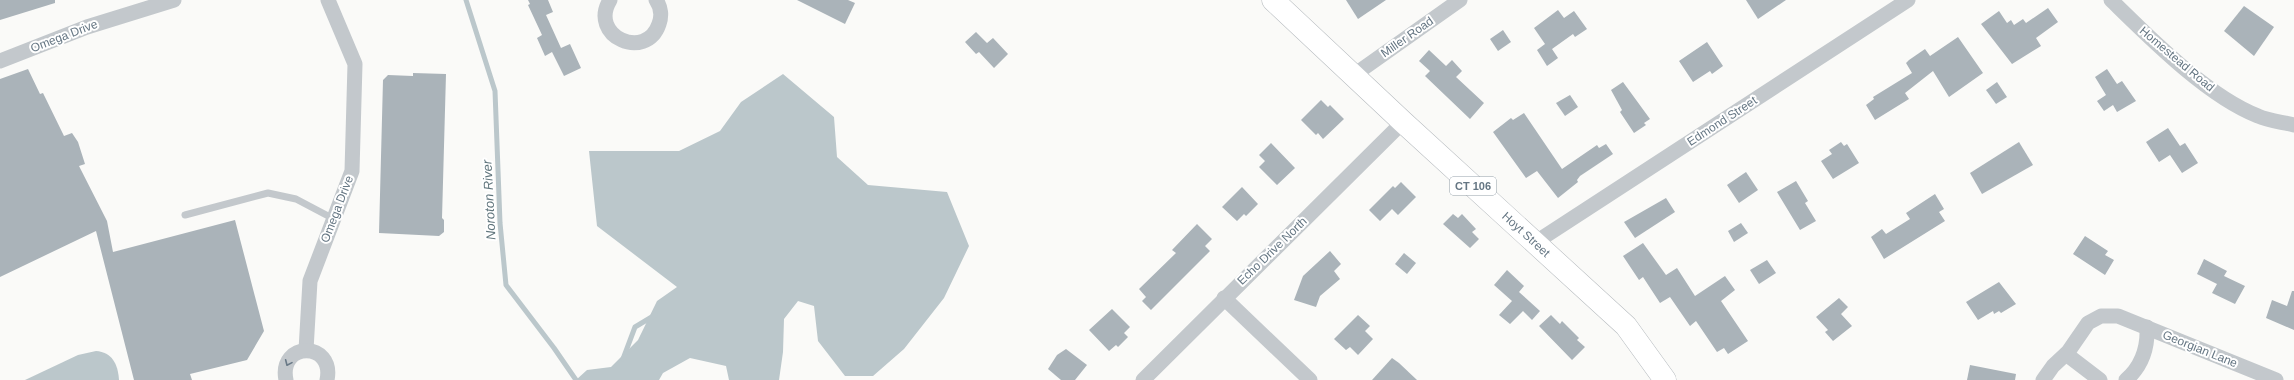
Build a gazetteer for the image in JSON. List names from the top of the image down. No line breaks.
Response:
{"streets":{"main road":["CT 106","Hoyt Street"],"street":["Omega Drive","Miller Road","Homestead Road","Edmond Street","Echo Drive North","Georgian Lane"]},"crossings":[["Miller Road","Hoyt Street"],["Edmond Street","Hoyt Street"],["Hoyt Street","Echo Drive North"]],"water":["Noroton River"]}
